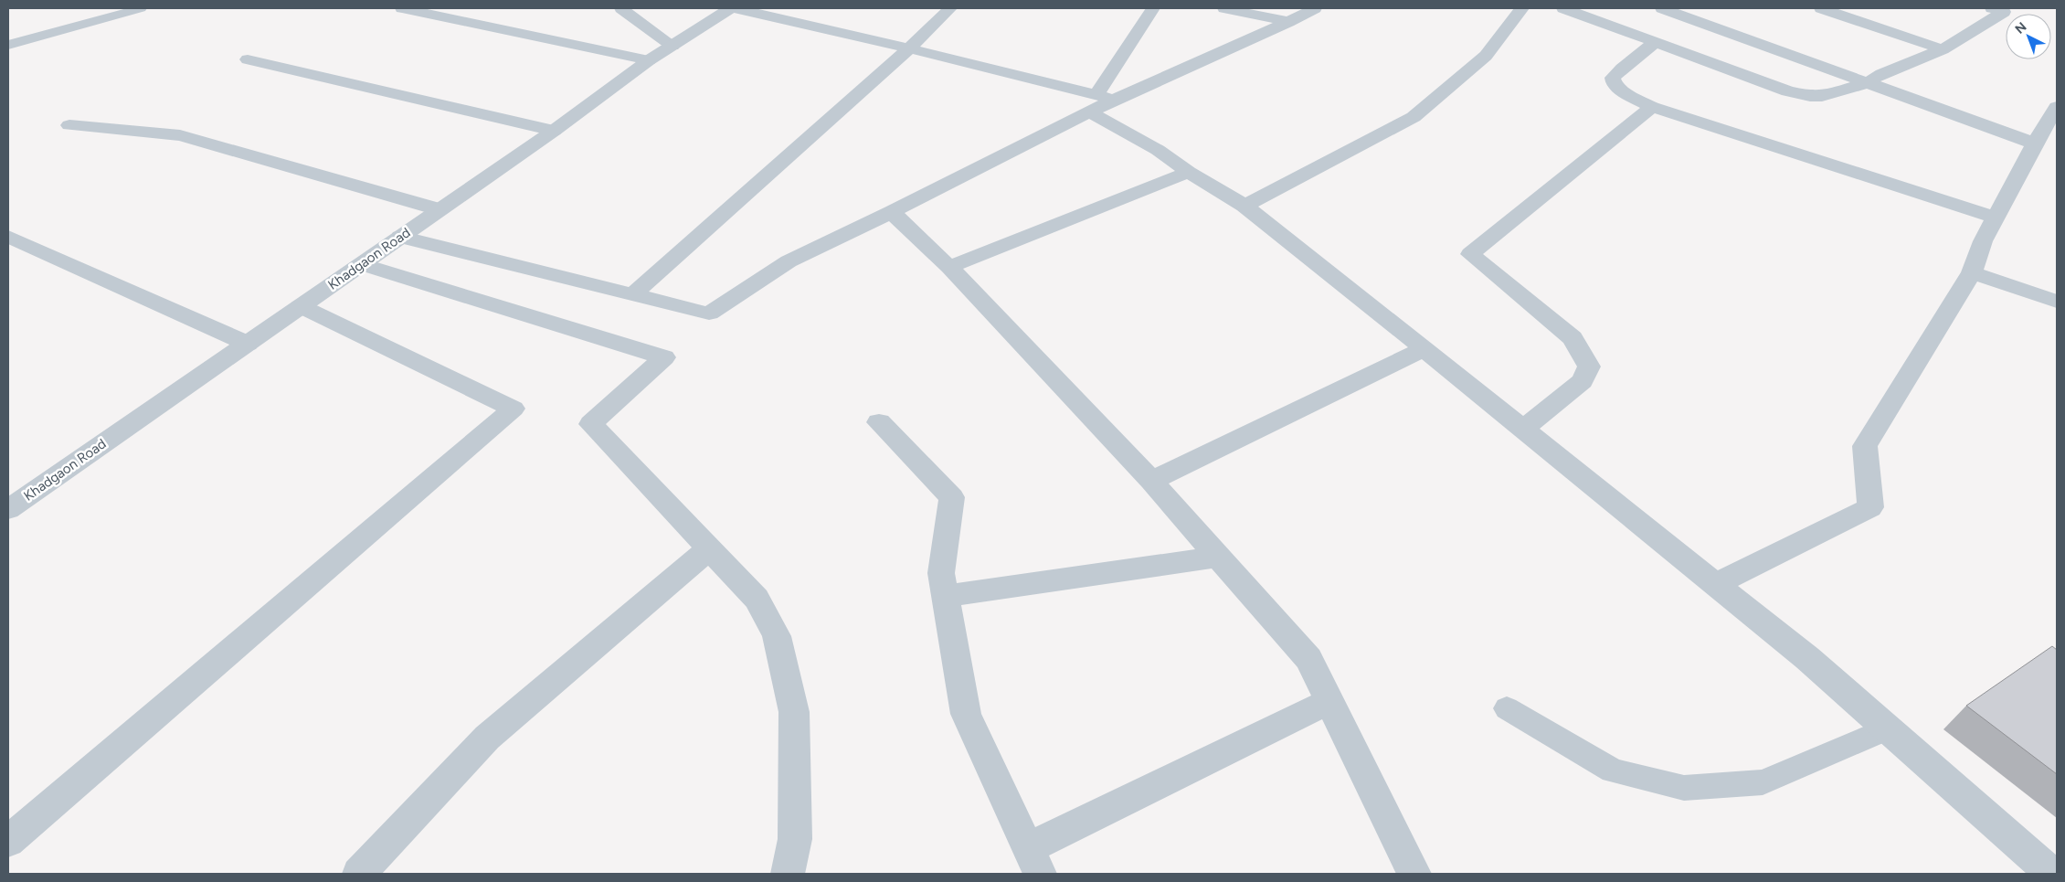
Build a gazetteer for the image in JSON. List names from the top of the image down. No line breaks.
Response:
{"streets":{"street":["Khadgaon Road"]},"north":"top left"}
